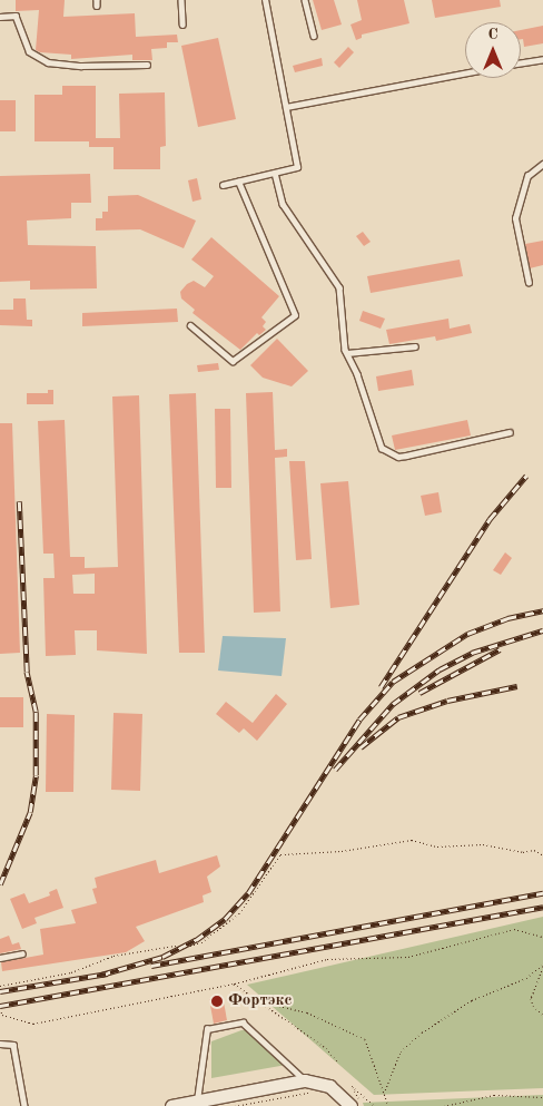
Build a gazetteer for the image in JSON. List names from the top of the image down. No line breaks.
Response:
{"places":["Фортэкс"],"north":"top"}
